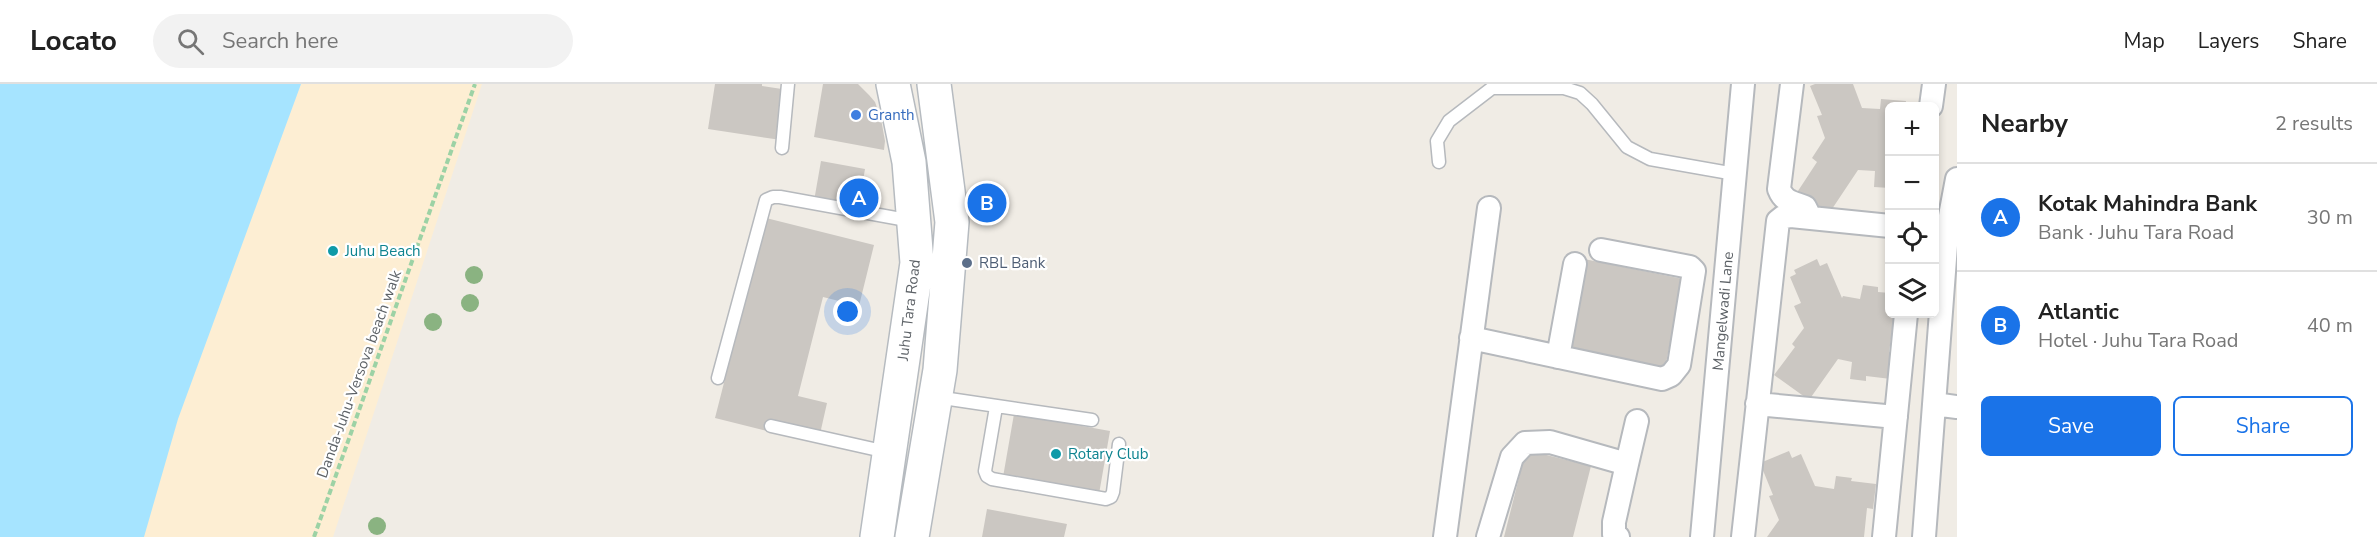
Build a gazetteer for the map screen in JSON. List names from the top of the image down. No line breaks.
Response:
{"streets":{"main road":["Juhu Tara Road"],"street":["Mangelwadi Lane"],"path":["Danda-Juhu-Versova beach walk"]},"places":["Granth","Juhu Beach","RBL Bank","Rotary Club"],"page":{"header":"Locato","search":"Search here","nav":["Map","Layers","Share"],"heading":["Nearby","2 results"],"map_buttons":["+","−"],"list":[{"mark":"A","name":"Kotak Mahindra Bank","note":"Bank · Juhu Tara Road","value":"30 m"},{"mark":"B","name":"Atlantic","note":"Hotel · Juhu Tara Road","value":"40 m"}],"pins":["A","B"],"buttons":["Save","Share"]}}
